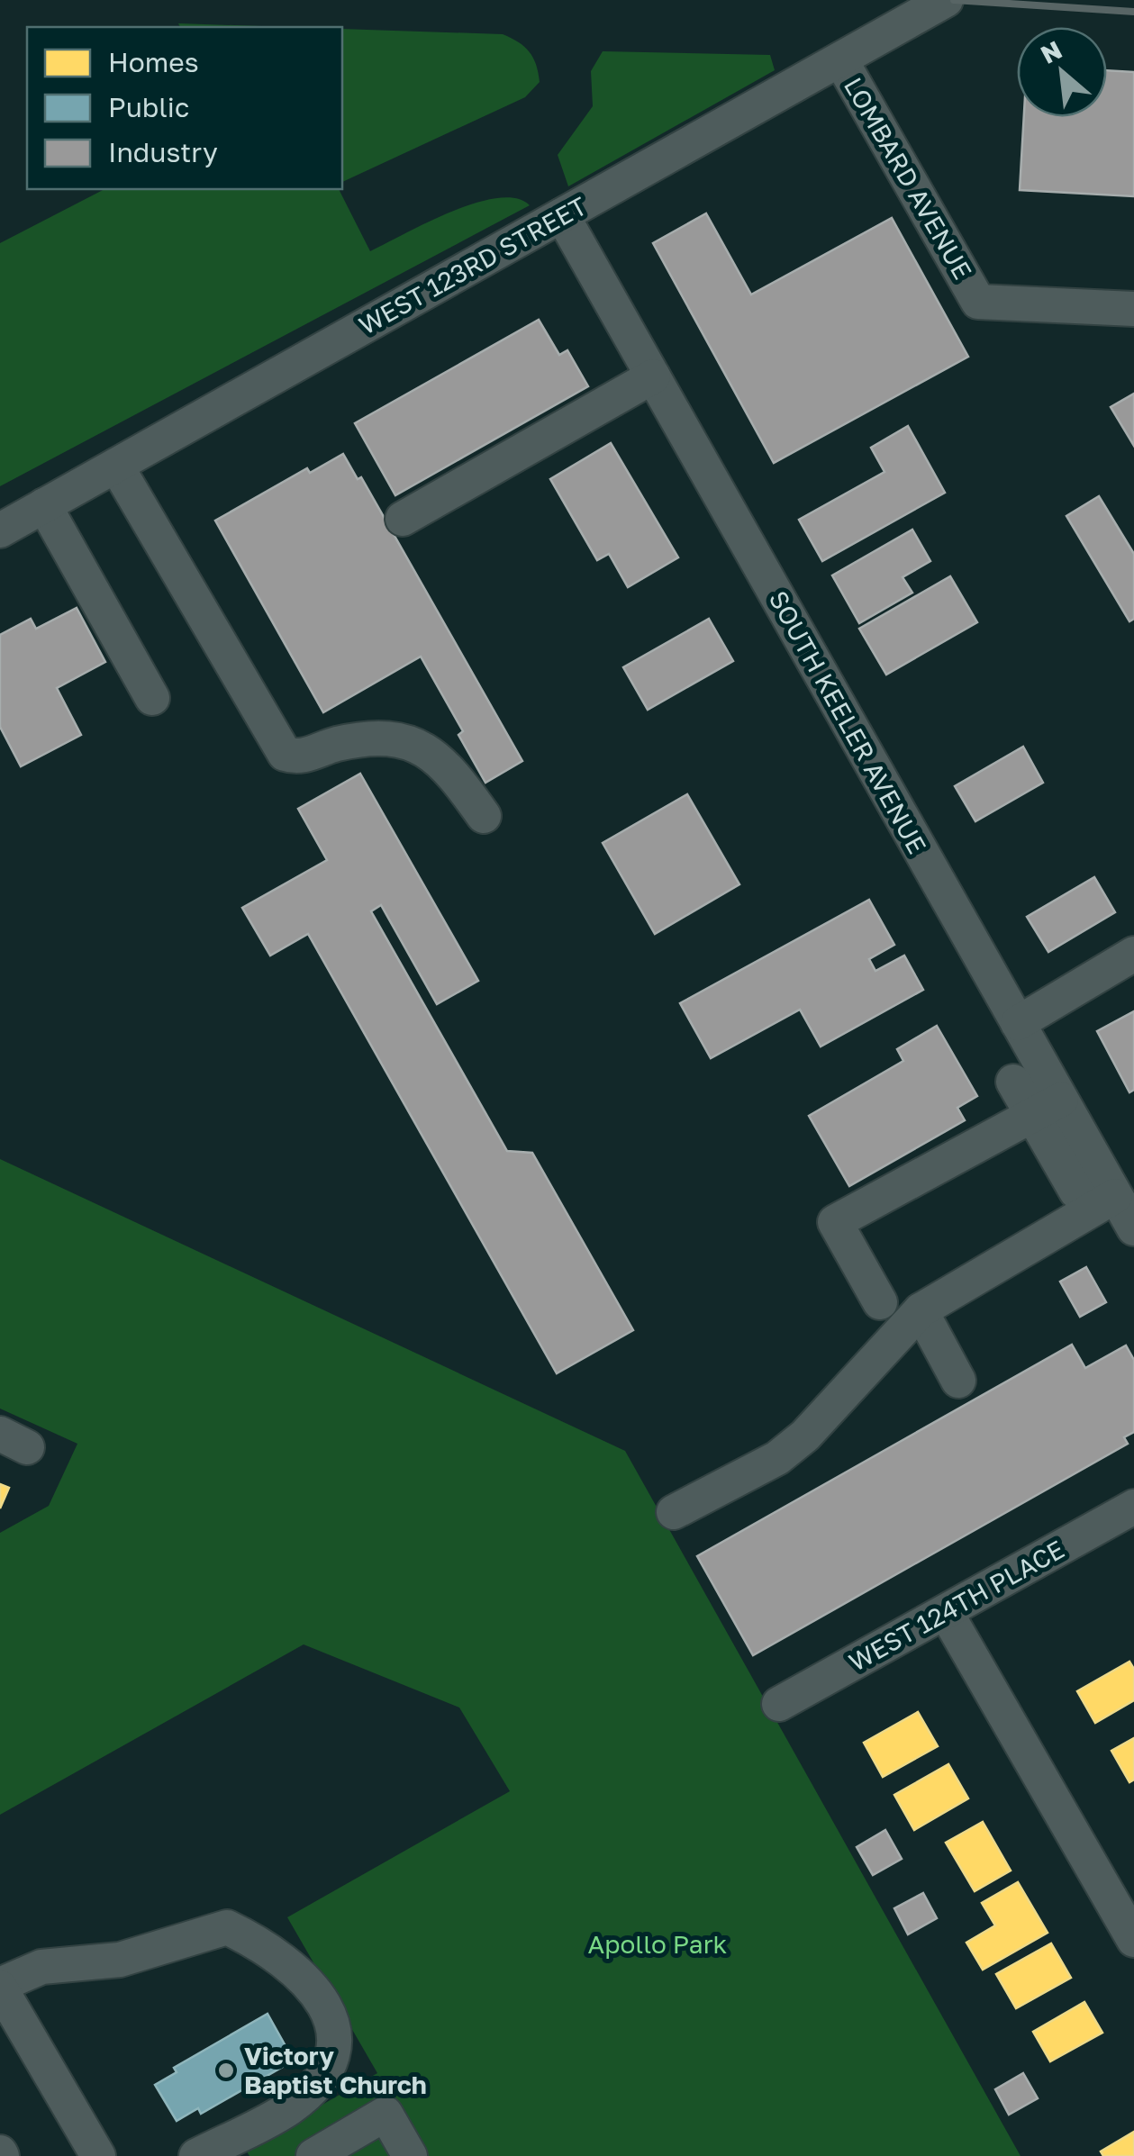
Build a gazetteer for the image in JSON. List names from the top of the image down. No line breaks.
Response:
{"streets":{"street":["LOMBARD AVENUE","WEST 123RD STREET","SOUTH KEELER AVENUE","WEST 124TH PLACE"]},"crossings":[["LOMBARD AVENUE","WEST 123RD STREET"],["WEST 123RD STREET","SOUTH KEELER AVENUE"]],"parks":["Apollo Park"],"places":["Victory Baptist Church"],"legend":["Homes","Public","Industry"],"north":"top left"}
